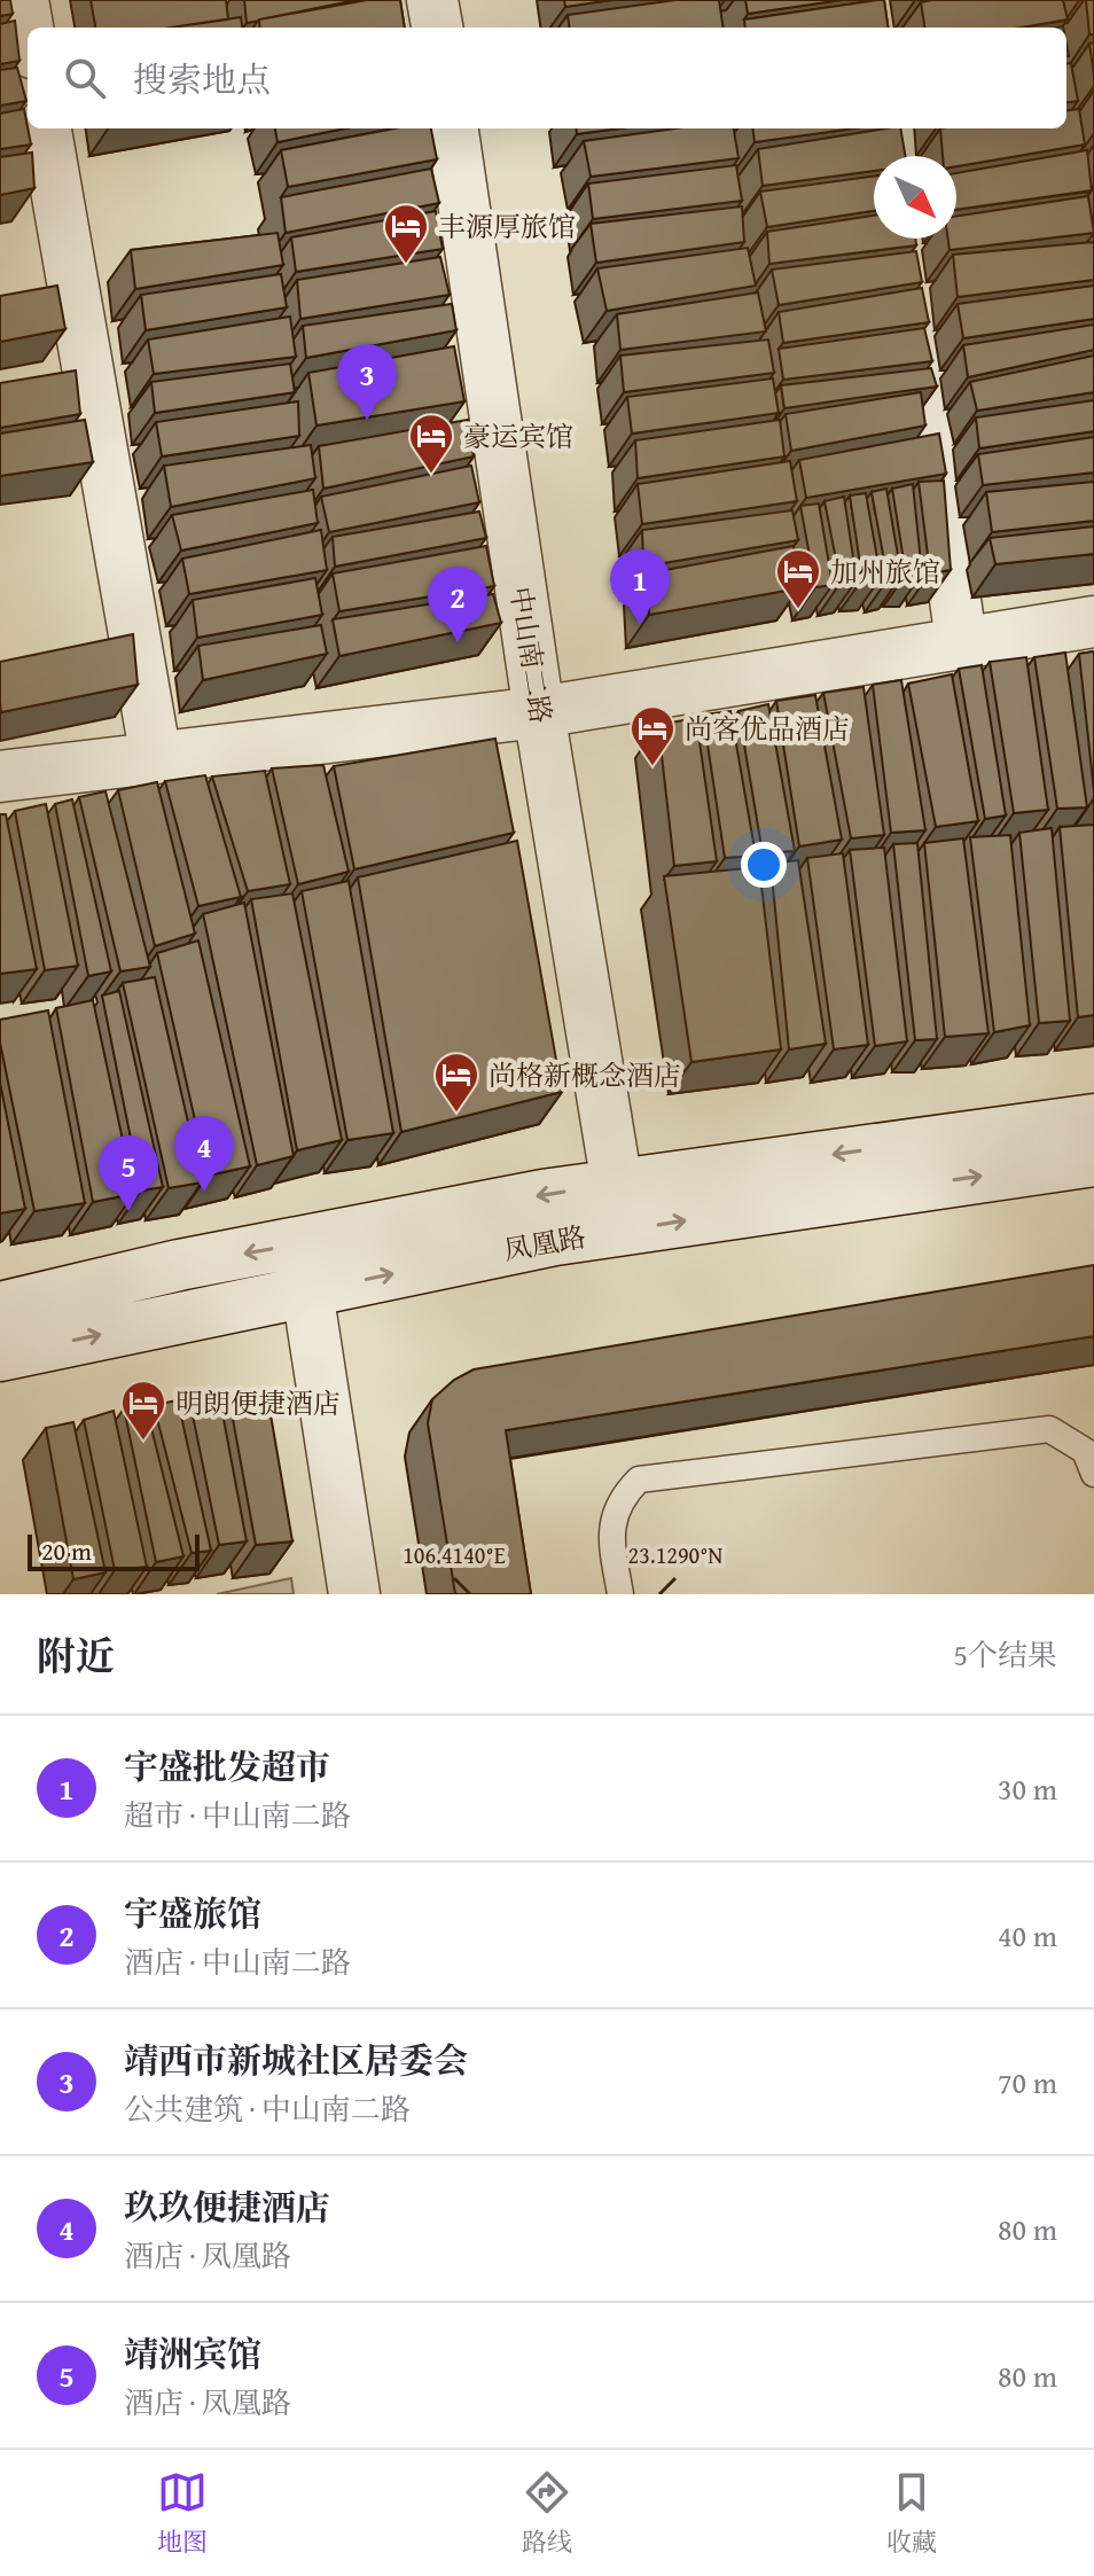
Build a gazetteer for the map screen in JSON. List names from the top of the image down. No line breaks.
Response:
{"streets":{"street":["中山南二路","凤凰路"]},"crossings":[["中山南二路","凤凰路"]],"places":{"hotel":["丰源厚旅馆","豪运宾馆","加州旅馆","尚客优品酒店","尚格新概念酒店","明朗便捷酒店"]},"scale_bar":"20 m","north":"bottom right","page":{"search":"搜索地点","pins":["3","1","2","4","5"],"scale":"20 m","heading":["附近","5个结果"],"list":[{"mark":"1","name":"宇盛批发超市","note":"超市 · 中山南二路","value":"30 m"},{"mark":"2","name":"宇盛旅馆","note":"酒店 · 中山南二路","value":"40 m"},{"mark":"3","name":"靖西市新城社区居委会","note":"公共建筑 · 中山南二路","value":"70 m"},{"mark":"4","name":"玖玖便捷酒店","note":"酒店 · 凤凰路","value":"80 m"},{"mark":"5","name":"靖洲宾馆","note":"酒店 · 凤凰路","value":"80 m"}],"nav":["地图","路线","收藏"]},"coordinates":["106.4140°E","23.1290°N"]}
